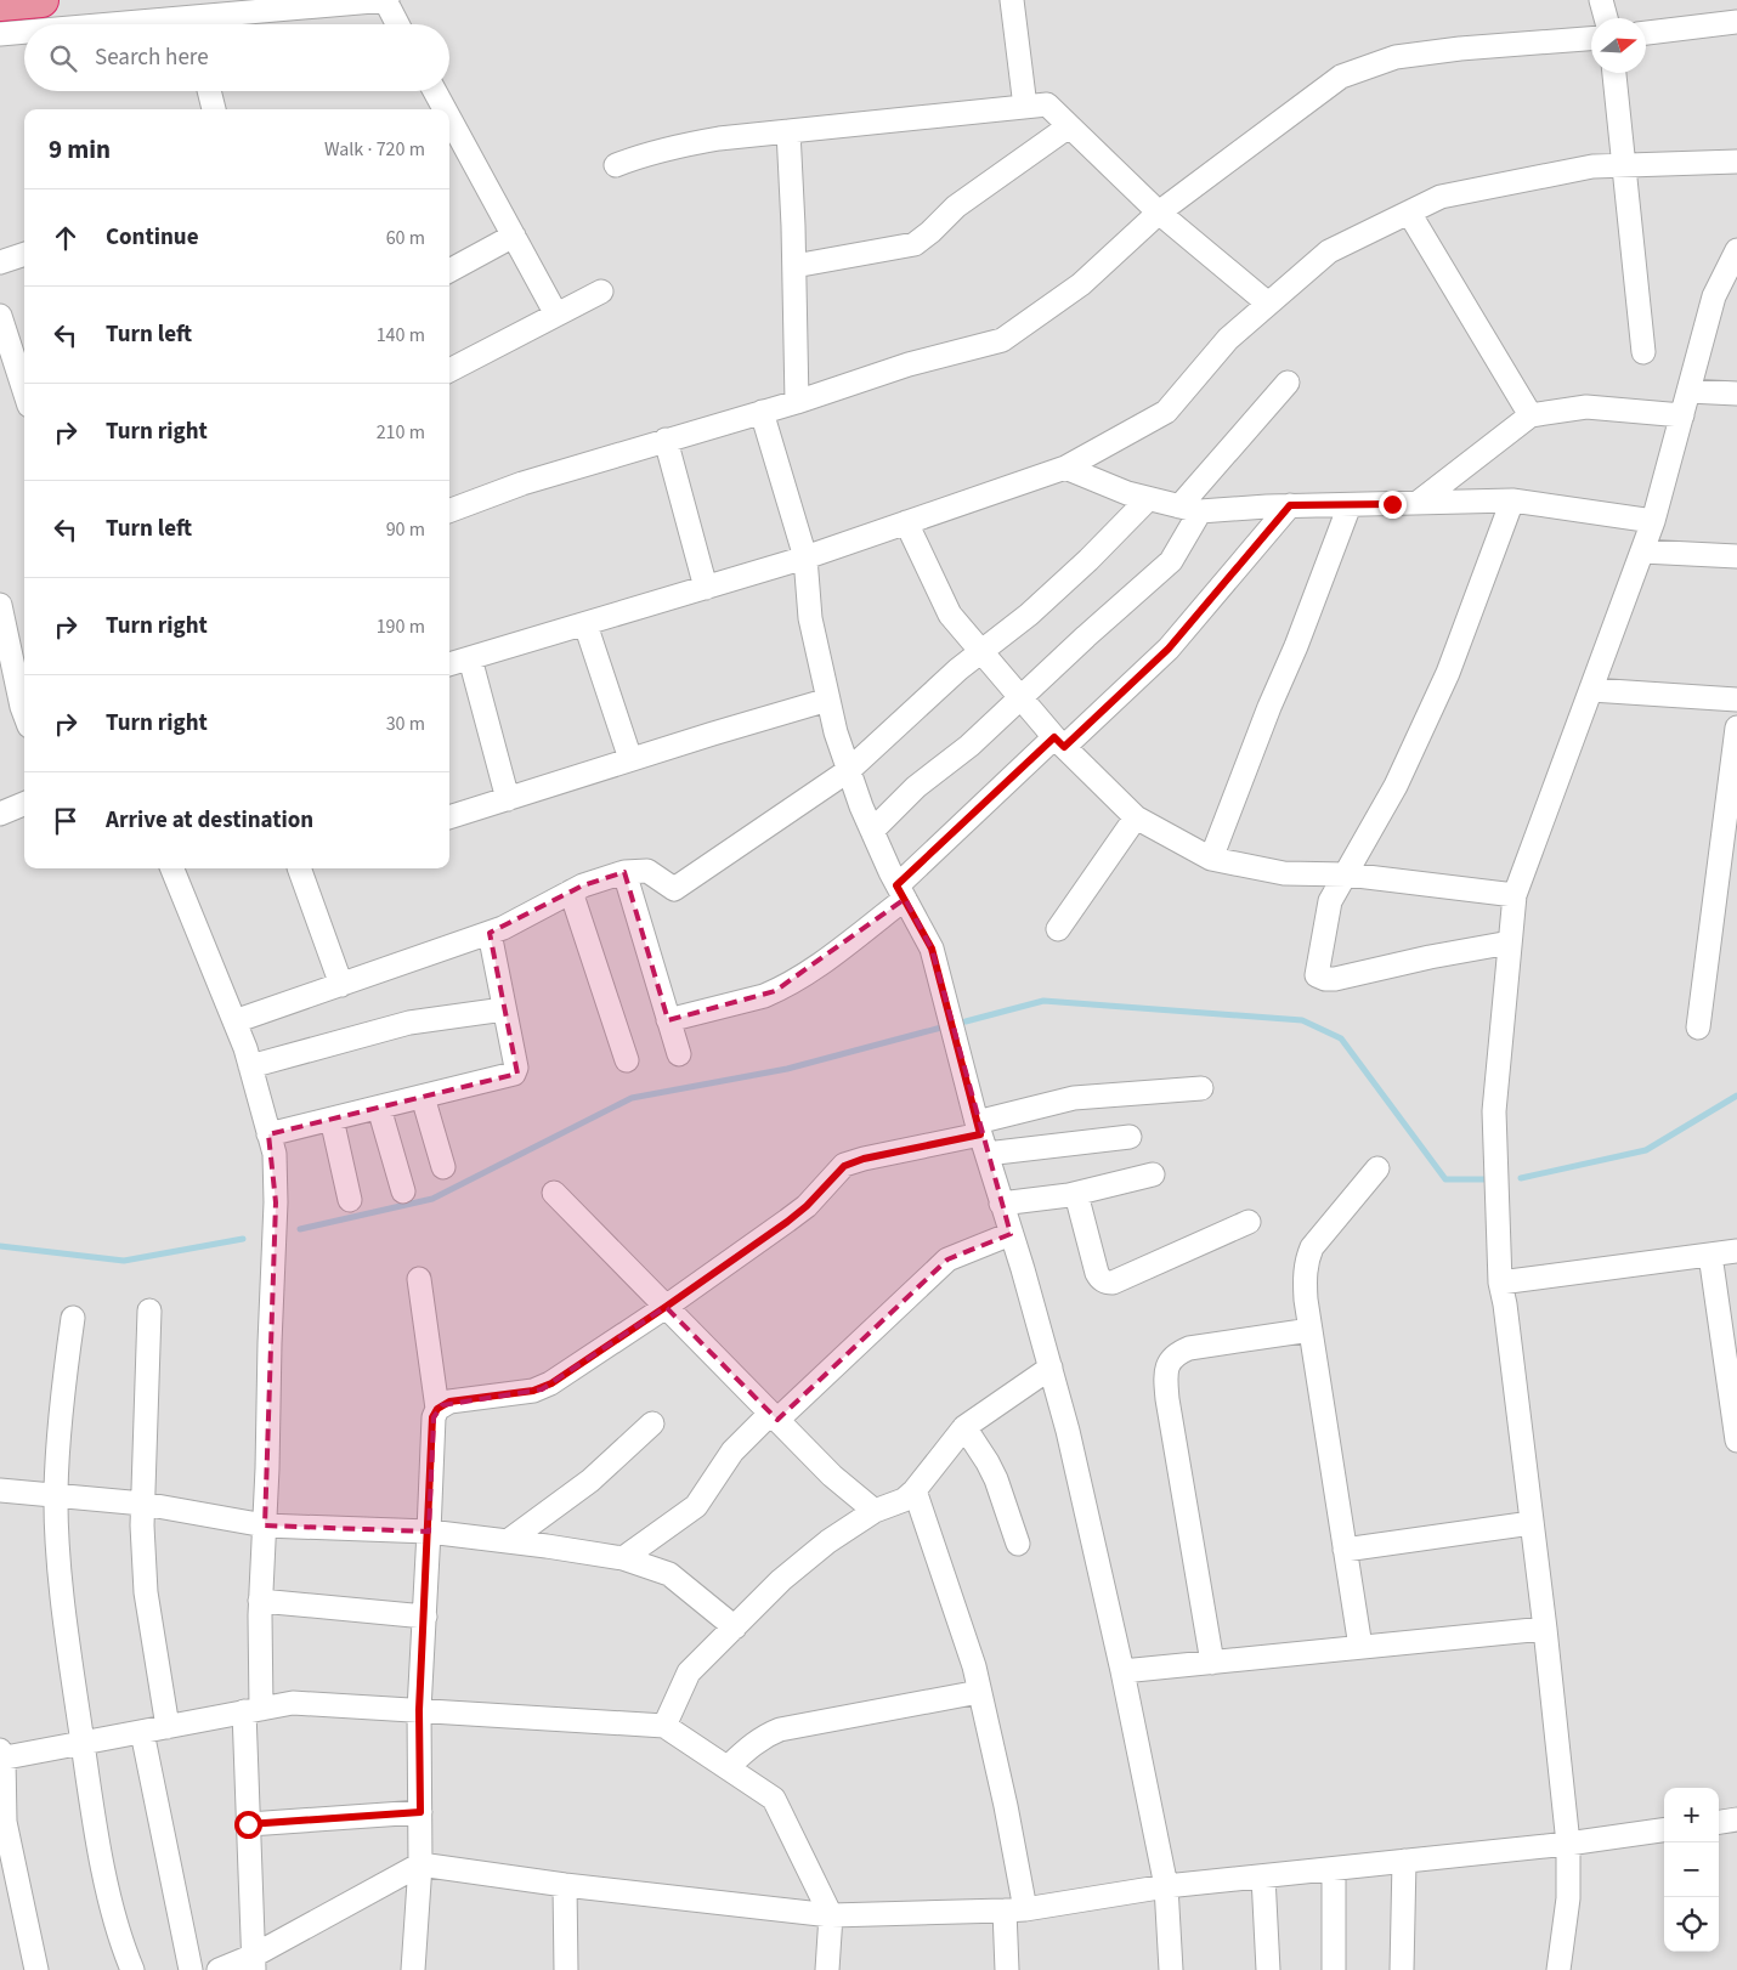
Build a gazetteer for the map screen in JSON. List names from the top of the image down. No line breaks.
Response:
{"north":"right","page":{"search":"Search here","heading":["9 min","Walk · 720 m"],"list":[["Continue","60 m"],["Turn left","140 m"],["Turn right","210 m"],["Turn left","90 m"],["Turn right","190 m"],["Turn right","30 m"],"Arrive at destination"],"map_buttons":["+","−"]}}
